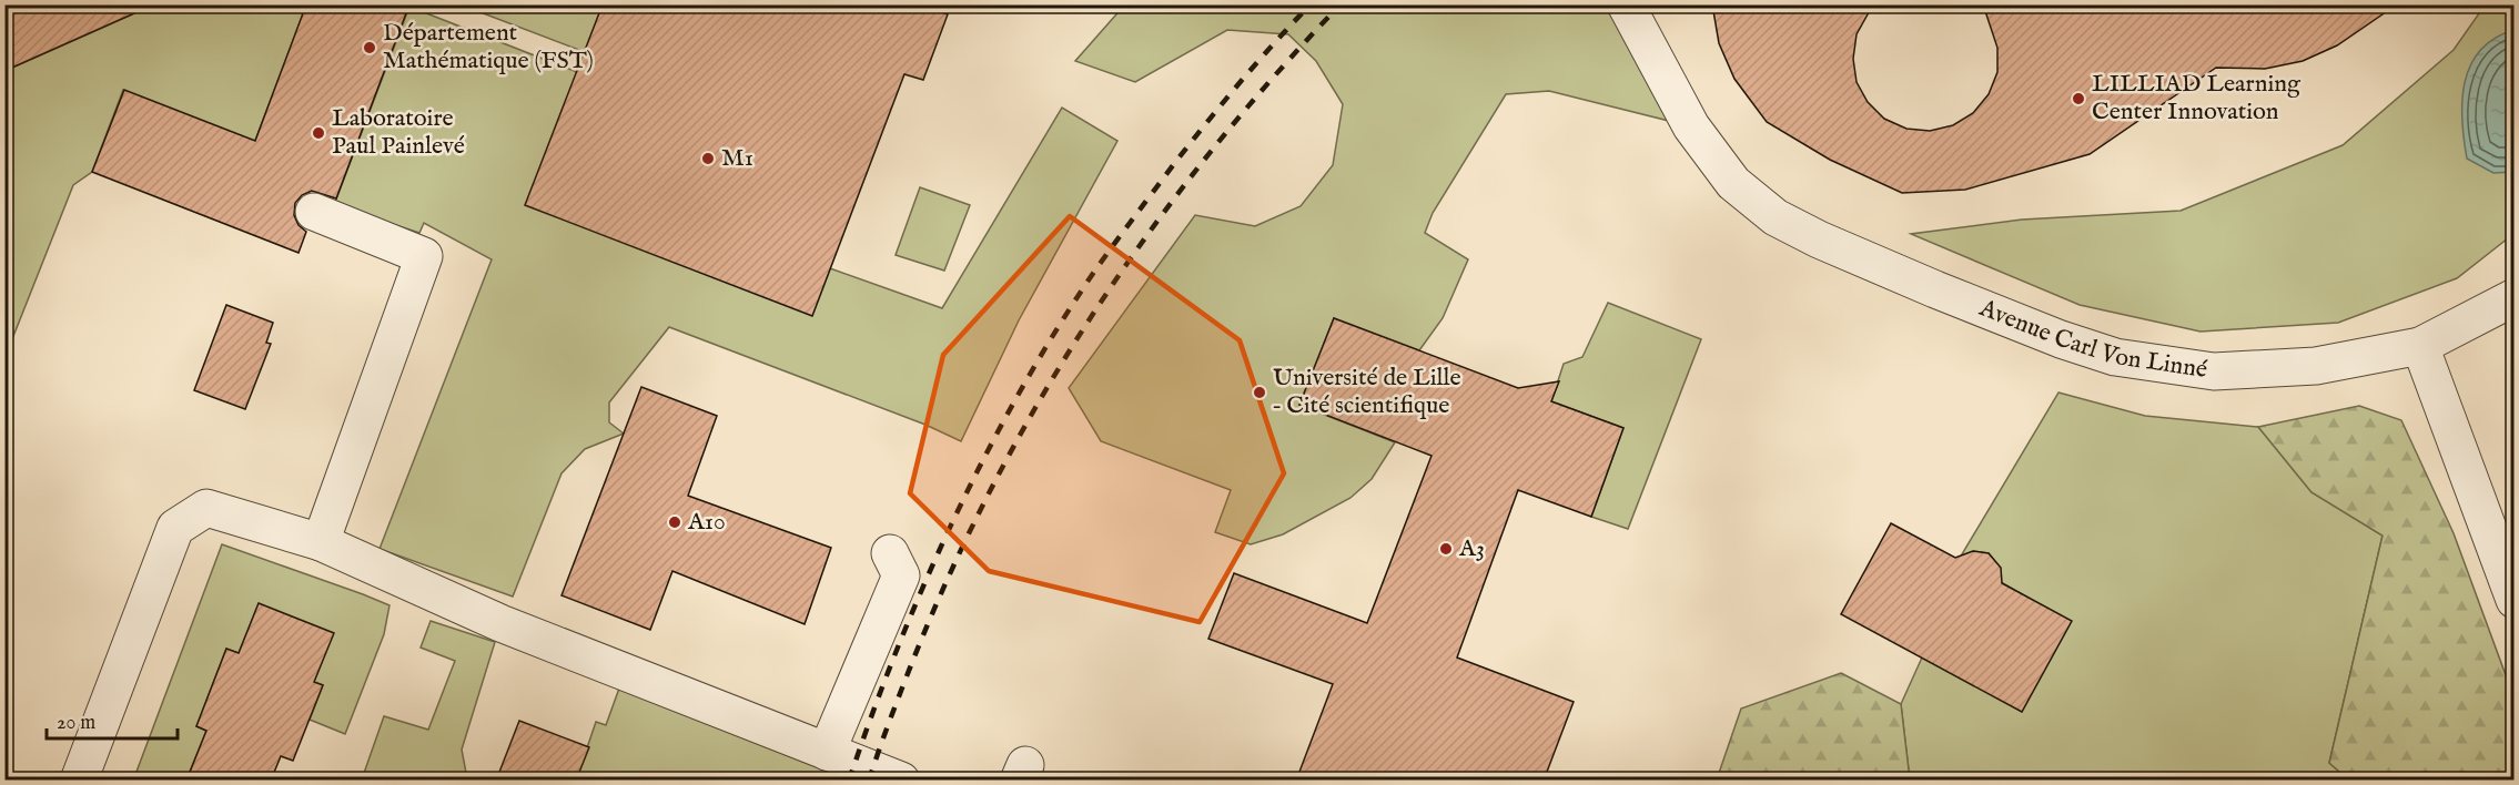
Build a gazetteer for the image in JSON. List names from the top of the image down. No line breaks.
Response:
{"streets":{"street":["Avenue Carl Von Linné"]},"places":["Département Mathématique (FST)","LILLIAD Learning Center Innovation","Laboratoire Paul Painlevé","M1","Université de Lille ‐ Cité scientifique","A10","A3"],"scale_bar":"20 m"}
